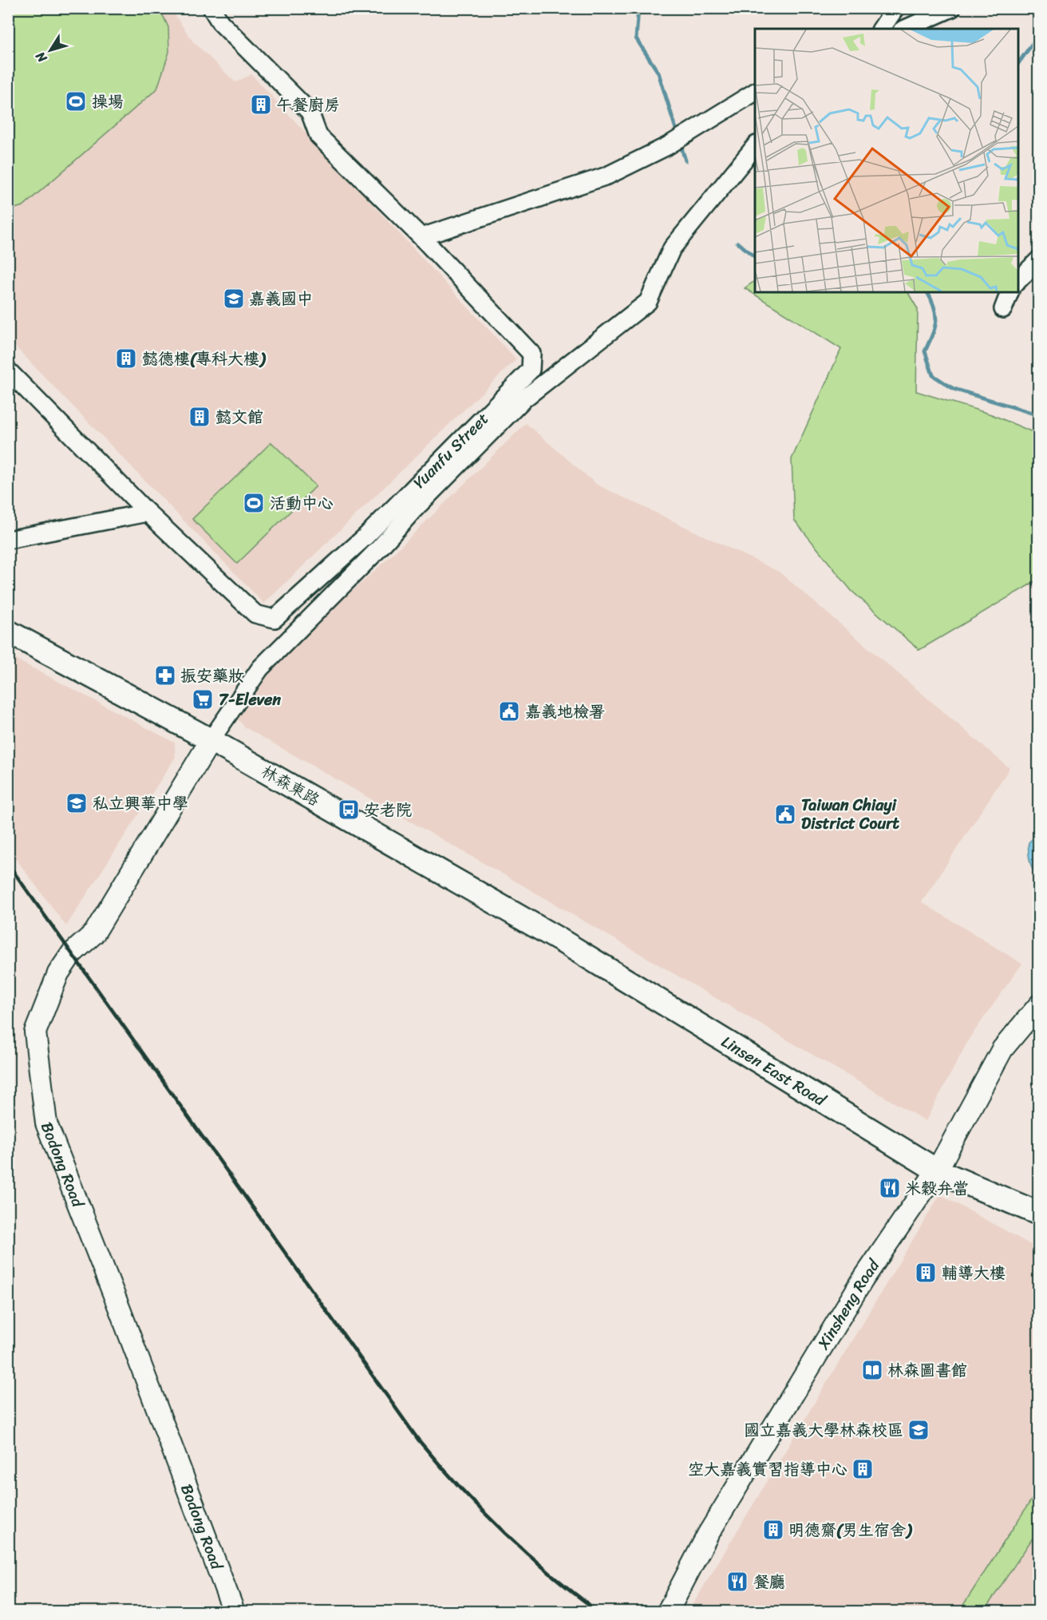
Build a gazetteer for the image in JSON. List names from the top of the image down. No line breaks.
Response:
{"streets":{"main road":["Linsen East Road"],"street":["Yuanfu Street","Bodong Road","Xinsheng Road"]},"crossings":[["Yuanfu Street","Linsen East Road"],["Yuanfu Street","Bodong Road"],["Linsen East Road","Bodong Road"],["Linsen East Road","Xinsheng Road"]],"places":{"sports":["操場","活動中心"],"building":["午餐廚房","懿德樓(專科大樓)","懿文館","輔導大樓","空大嘉義實習指導中心","明德齋(男生宿舍)"],"school or university":["嘉義國中","私立興華中學","國立嘉義大學林森校區"],"pharmacy":["振安藥妝"],"supermarket":["7-Eleven"],"public building":["嘉義地檢署","Taiwan Chiayi District Court"],"bus stop":["安老院"],"restaurant":["米穀弁當","餐廳"],"library":["林森圖書館"]},"north":"bottom left"}
